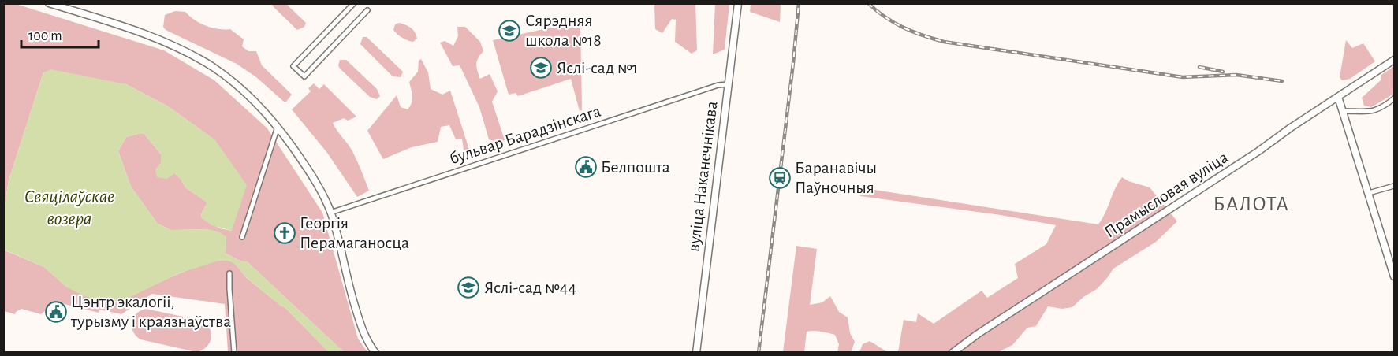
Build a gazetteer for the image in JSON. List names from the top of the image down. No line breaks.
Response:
{"streets":{"main road":["вуліца Наканечнікава","Прамысловая вуліца"],"street":["бульвар Барадзінскага"]},"crossings":[["бульвар Барадзінскага","вуліца Наканечнікава"]],"districts":["БАЛОТА"],"water":["Свяцілаўскае возера"],"places":{"school or university":["Сярэдняя школа №18","Яслі-сад №1","Яслі-сад №44"],"public building":["Белпошта","Цэнтр экалогіі, турызму і краязнаўства"],"station":["Баранавічы Паўночныя"],"church":["Георгія Перамаганосца"]},"scale_bar":"100 m"}
